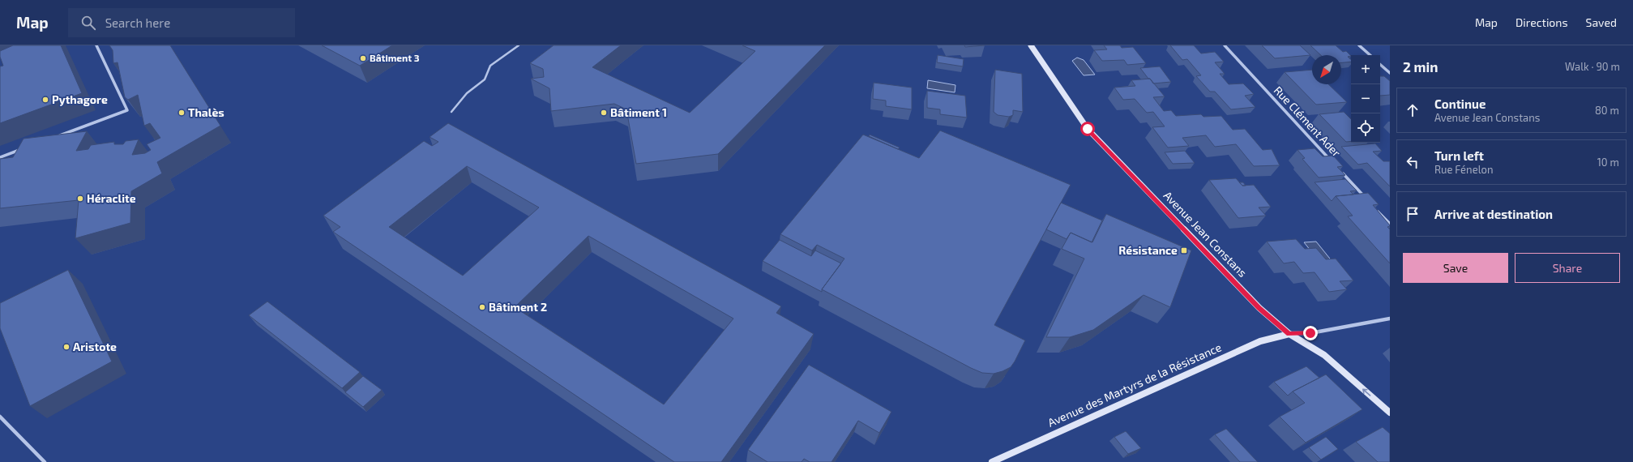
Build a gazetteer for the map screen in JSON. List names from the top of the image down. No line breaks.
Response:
{"streets":{"street":["Rue Clément Ader","Avenue Jean Constans","Avenue des Martyrs de la Résistance"]},"crossings":[["Avenue Jean Constans","Avenue des Martyrs de la Résistance"]],"places":{"other":["Bâtiment 3","Pythagore","Thalès","Bâtiment 1","Héraclite","Bâtiment 2","Aristote"],"transit":["Résistance"]},"north":"bottom left","page":{"header":"Map","search":"Search here","nav":["Map","Directions","Saved"],"heading":["2 min","Walk · 90 m"],"map_buttons":["+","−"],"list":[["Continue","Avenue Jean Constans","80 m"],["Turn left","Rue Fénelon","10 m"],"Arrive at destination"],"buttons":["Save","Share"]}}
